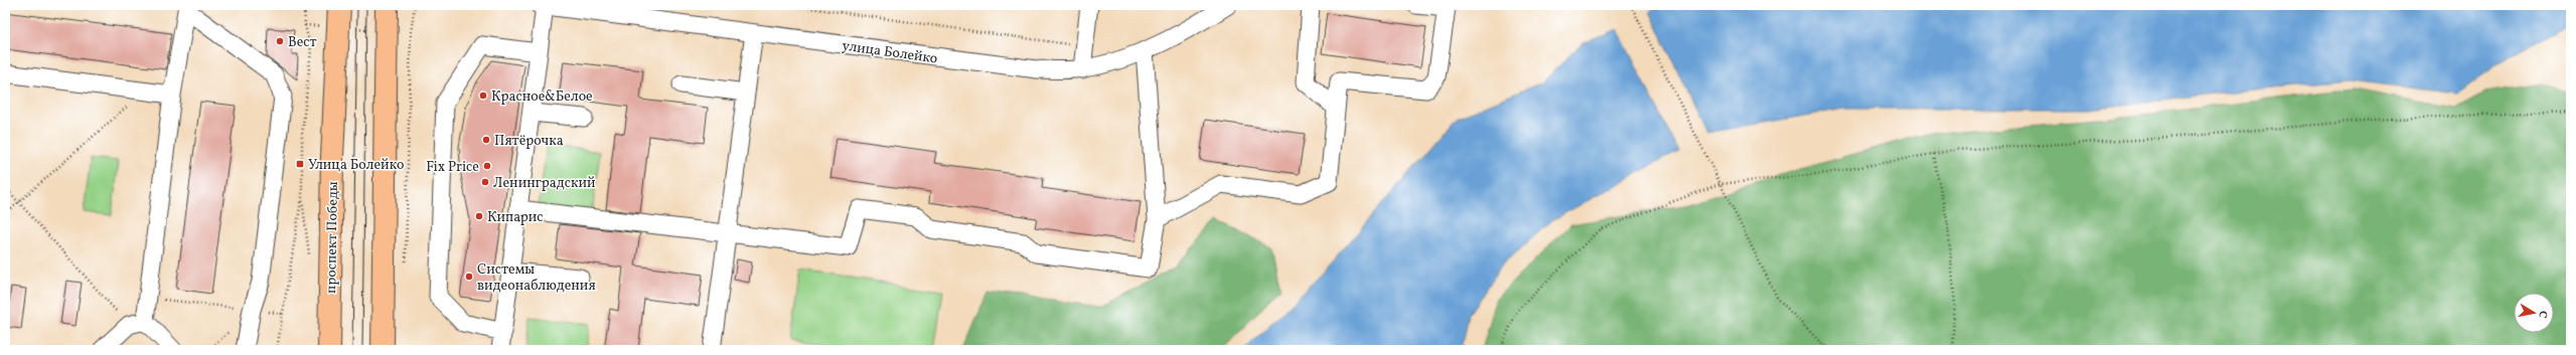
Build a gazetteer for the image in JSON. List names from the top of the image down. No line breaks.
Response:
{"streets":{"main road":["проспект Победы"],"street":["улица Болейко"]},"places":{"other":["Вест","Красное&Белое","Пятёрочка","Fix Price","Ленинградский","Кипарис","Системы видеонаблюдения"],"transit":["Улица Болейко"]},"north":"right"}
